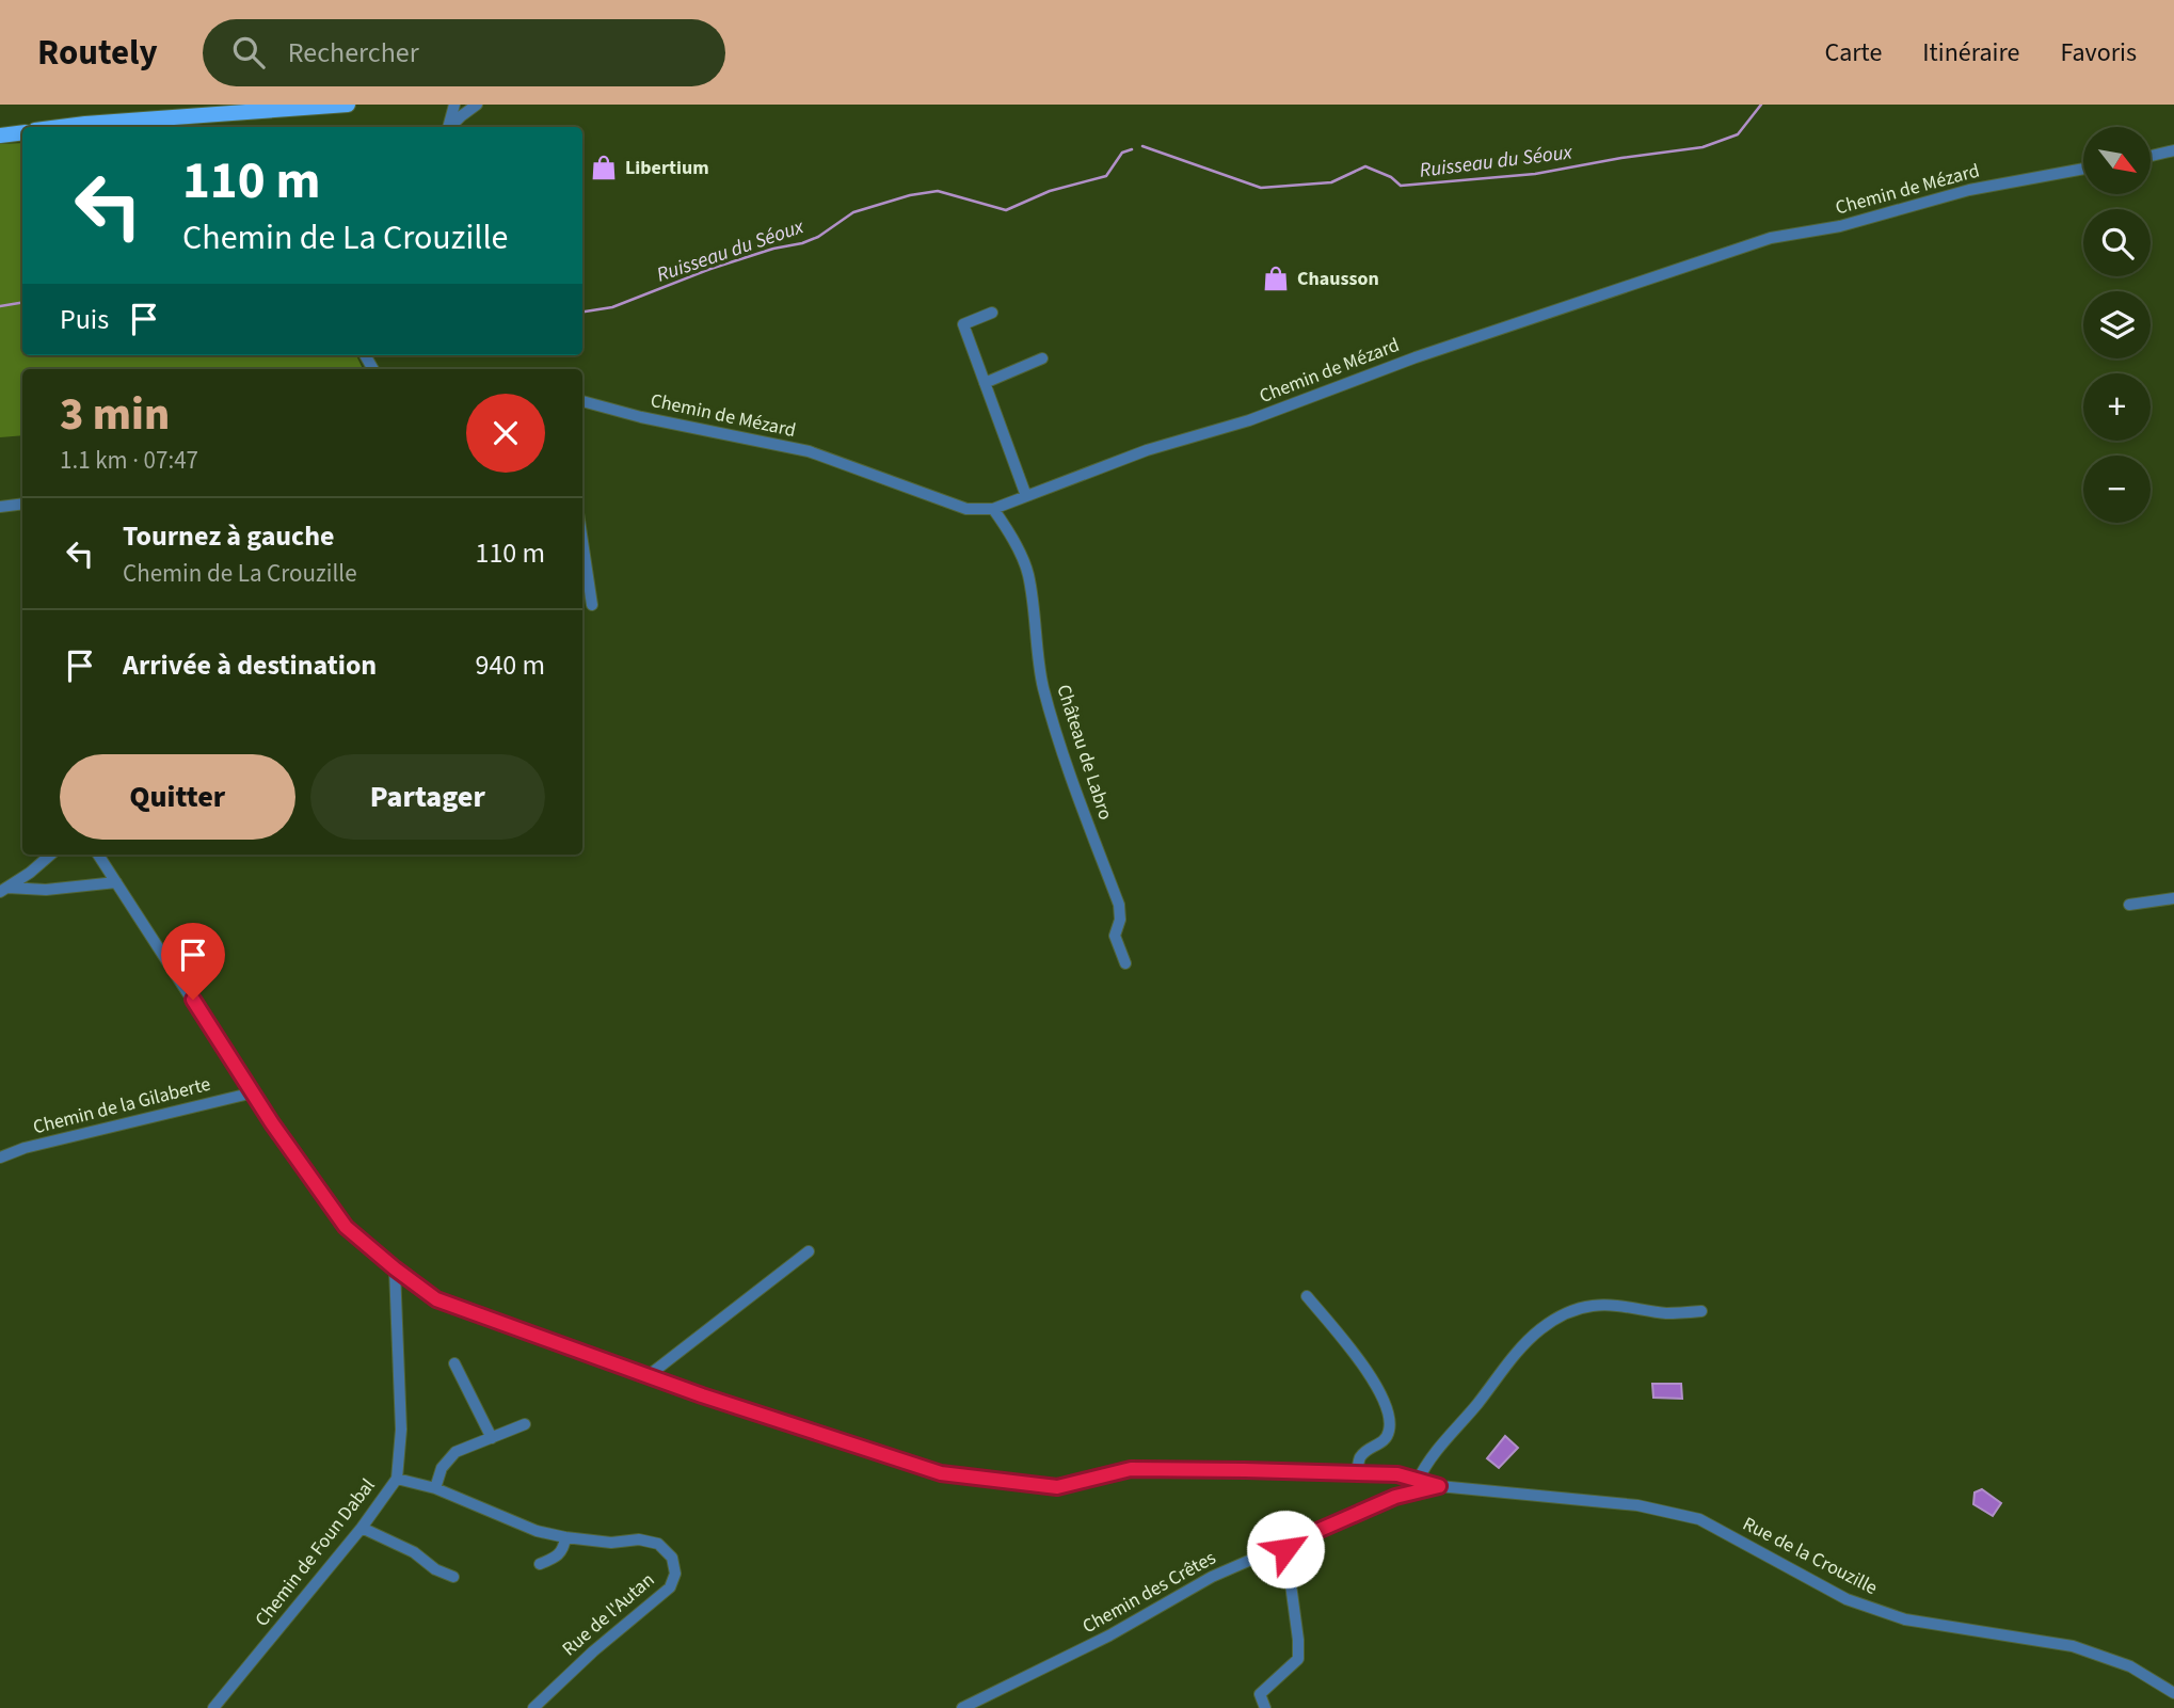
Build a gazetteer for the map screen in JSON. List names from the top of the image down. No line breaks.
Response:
{"streets":{"street":["Chemin de Mézard","Château de Labro","Chemin de la Gilaberte","Chemin de Foun Dabal","Rue de la Crouzille","Chemin des Crêtes","Rue de l'Autan"]},"crossings":[["Chemin de Mézard","Château de Labro"],["Chemin de la Gilaberte","Rue de la Crouzille"],["Chemin de Foun Dabal","Rue de la Crouzille"],["Chemin de Foun Dabal","Rue de l'Autan"],["Rue de la Crouzille","Chemin des Crêtes"]],"water":["Ruisseau du Séoux"],"places":{"shop":["Libertium","Chausson"]},"north":"bottom right","page":{"header":"Routely","search":"Rechercher","nav":["Carte","Itinéraire","Favoris"],"map_buttons":["+","−"],"turn":["110 m","Chemin de La Crouzille"],"then":"Puis","heading":["3 min","1.1 km · 07:47"],"list":[{"name":"Tournez à gauche","note":"Chemin de La Crouzille","value":"110 m"},{"name":"Arrivée à destination","value":"940 m"}],"buttons":["Quitter","Partager"]}}
